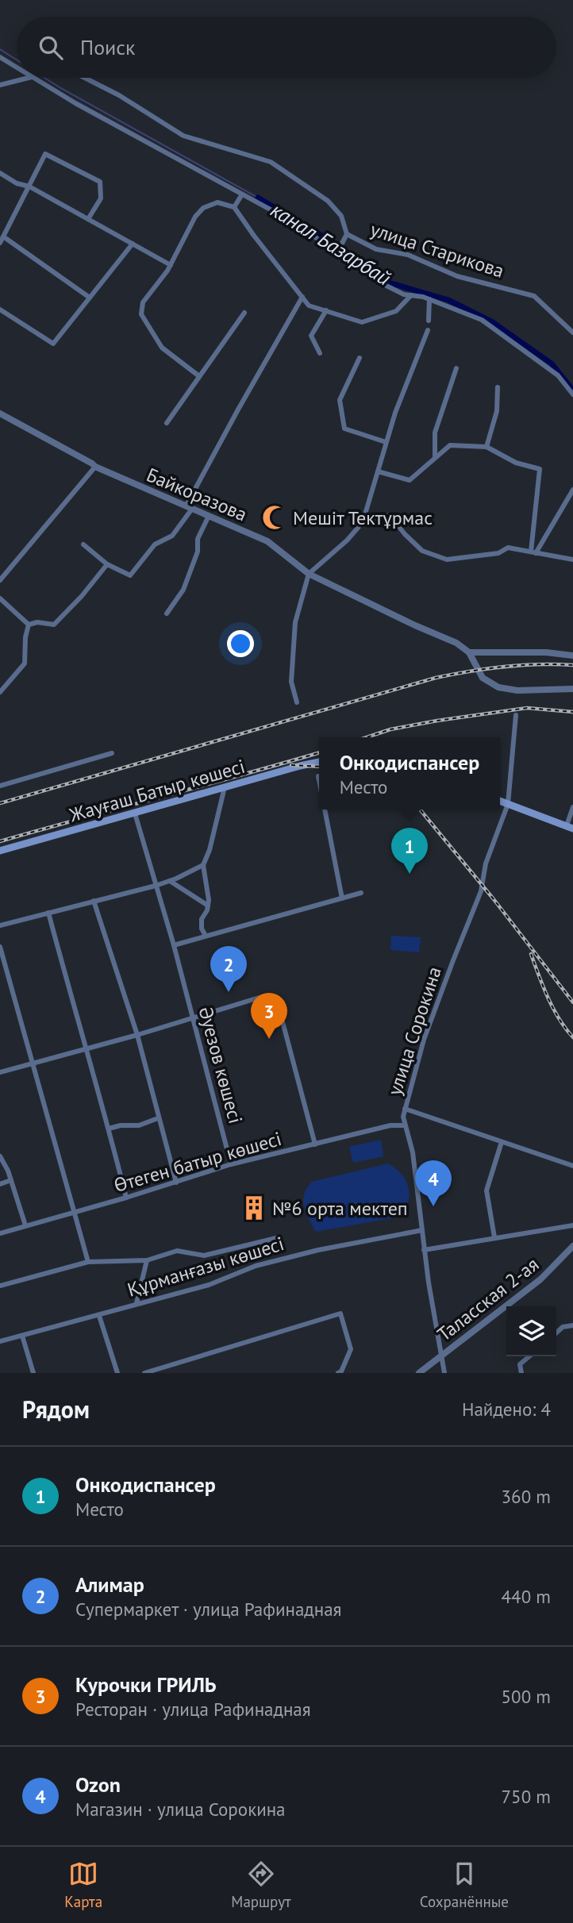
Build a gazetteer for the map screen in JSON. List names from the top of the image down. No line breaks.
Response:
{"streets":{"main road":["Жауғаш Батыр көшесі"],"street":["улица Старикова","Байкоразова","улица Сорокина","Әуезов көшесі","Өтеген батыр көшесі","Құрманғазы көшесі","Таласская 2-ая"]},"crossings":[["Жауғаш Батыр көшесі","Әуезов көшесі"],["улица Сорокина","Өтеген батыр көшесі"],["улица Сорокина","Құрманғазы көшесі"],["улица Сорокина","Таласская 2-ая"],["Әуезов көшесі","Өтеген батыр көшесі"]],"water":["канал Базарбай"],"places":{"mosque":["Мешіт Тектұрмас"],"building":["№6 орта мектеп"]},"page":{"search":"Поиск","popup":["Онкодиспансер","Место"],"pins":["1","2","3","4"],"heading":["Рядом","Найдено: 4"],"list":[{"mark":"1","name":"Онкодиспансер","note":"Место","value":"360 m"},{"mark":"2","name":"Алимар","note":"Супермаркет · улица Рафинадная","value":"440 m"},{"mark":"3","name":"Курочки ГРИЛЬ","note":"Ресторан · улица Рафинадная","value":"500 m"},{"mark":"4","name":"Ozon","note":"Магазин · улица Сорокина","value":"750 m"}],"nav":["Карта","Маршрут","Сохранённые"]}}
